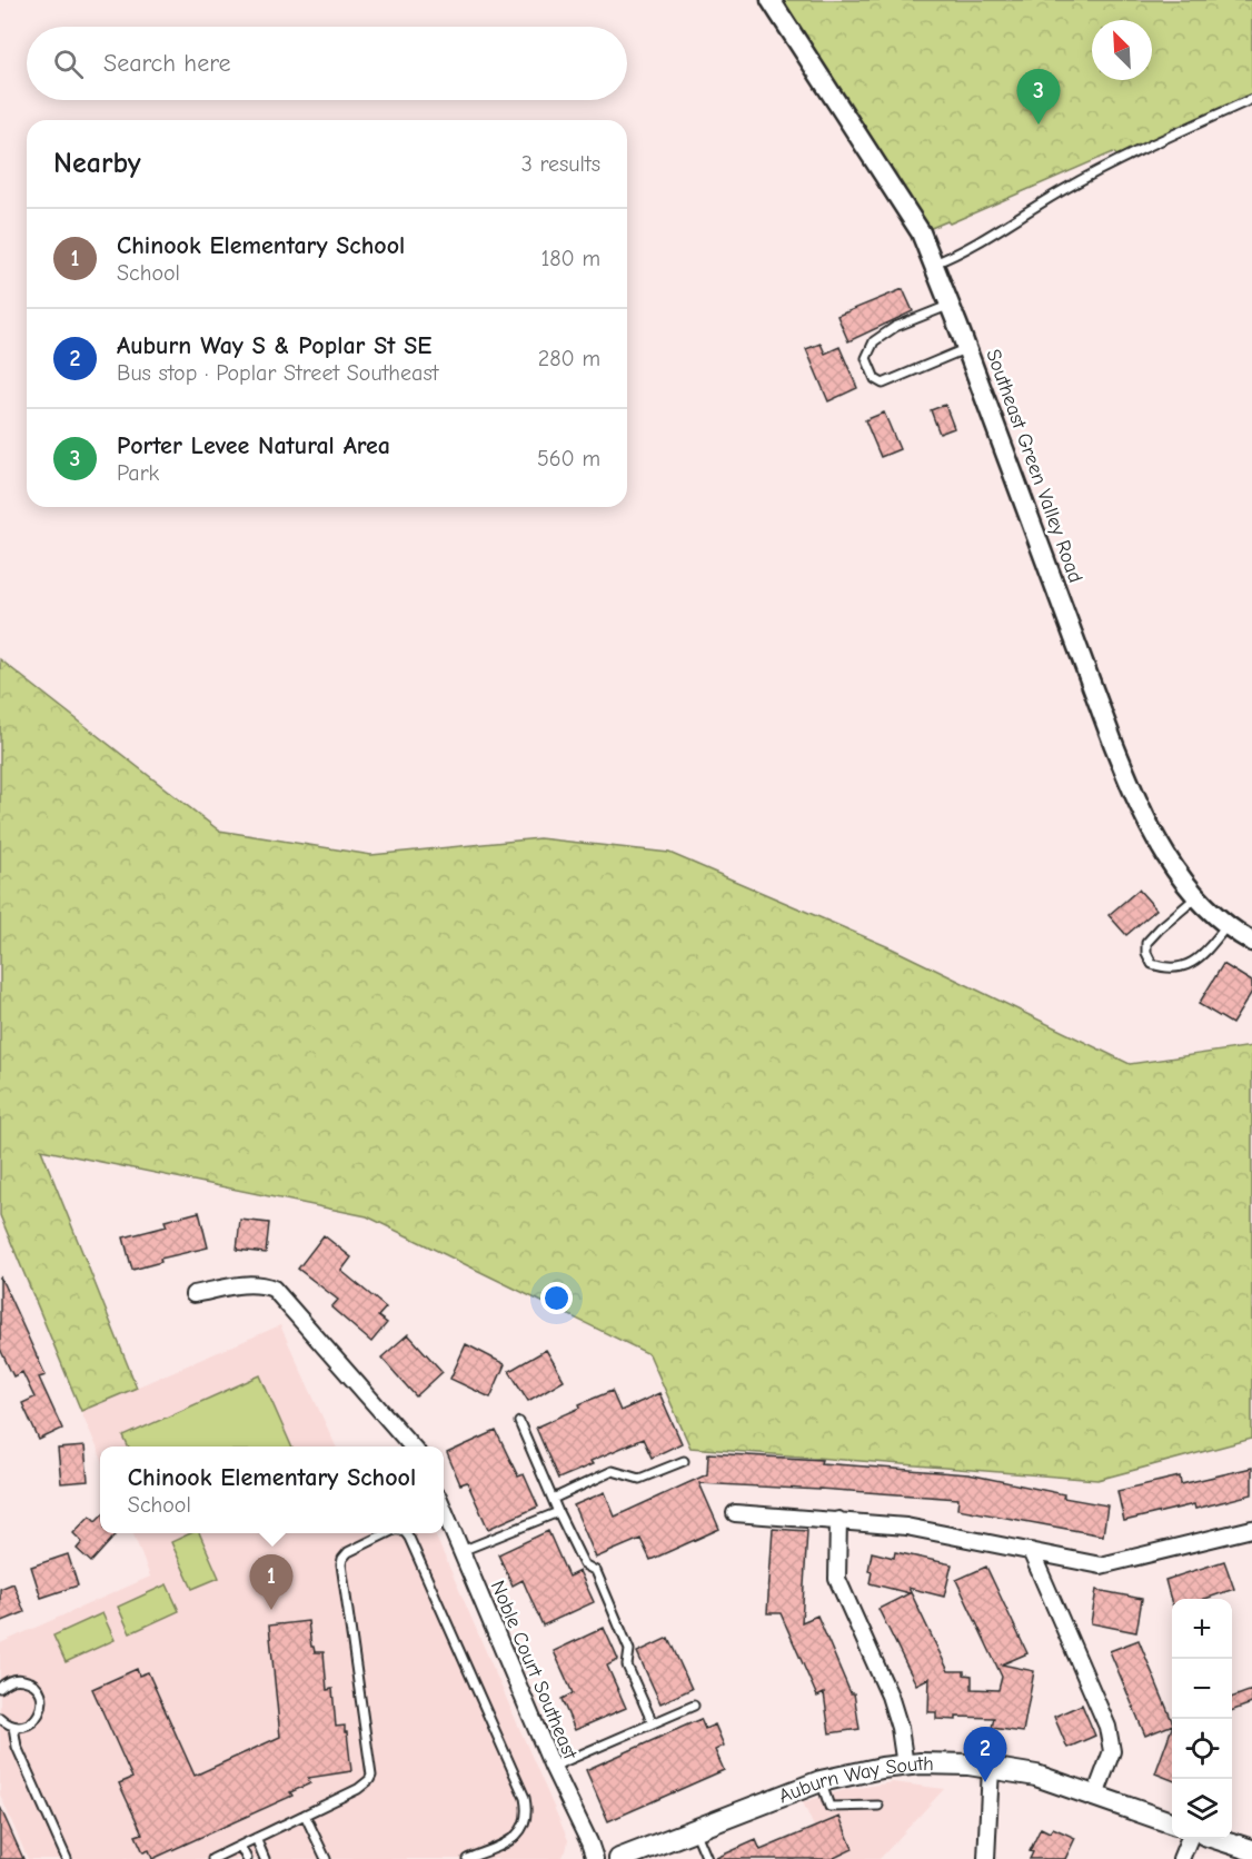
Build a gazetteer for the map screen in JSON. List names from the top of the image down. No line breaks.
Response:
{"streets":{"main road":["Auburn Way South"],"street":["Southeast Green Valley Road","Noble Court Southeast"]},"north":"top left","page":{"search":"Search here","pins":["3","1","2"],"heading":["Nearby","3 results"],"list":[{"mark":"1","name":"Chinook Elementary School","note":"School","value":"180 m"},{"mark":"2","name":"Auburn Way S & Poplar St SE","note":"Bus stop · Poplar Street Southeast","value":"280 m"},{"mark":"3","name":"Porter Levee Natural Area","note":"Park","value":"560 m"}],"popup":["Chinook Elementary School","School"],"map_buttons":["+","−"]}}
